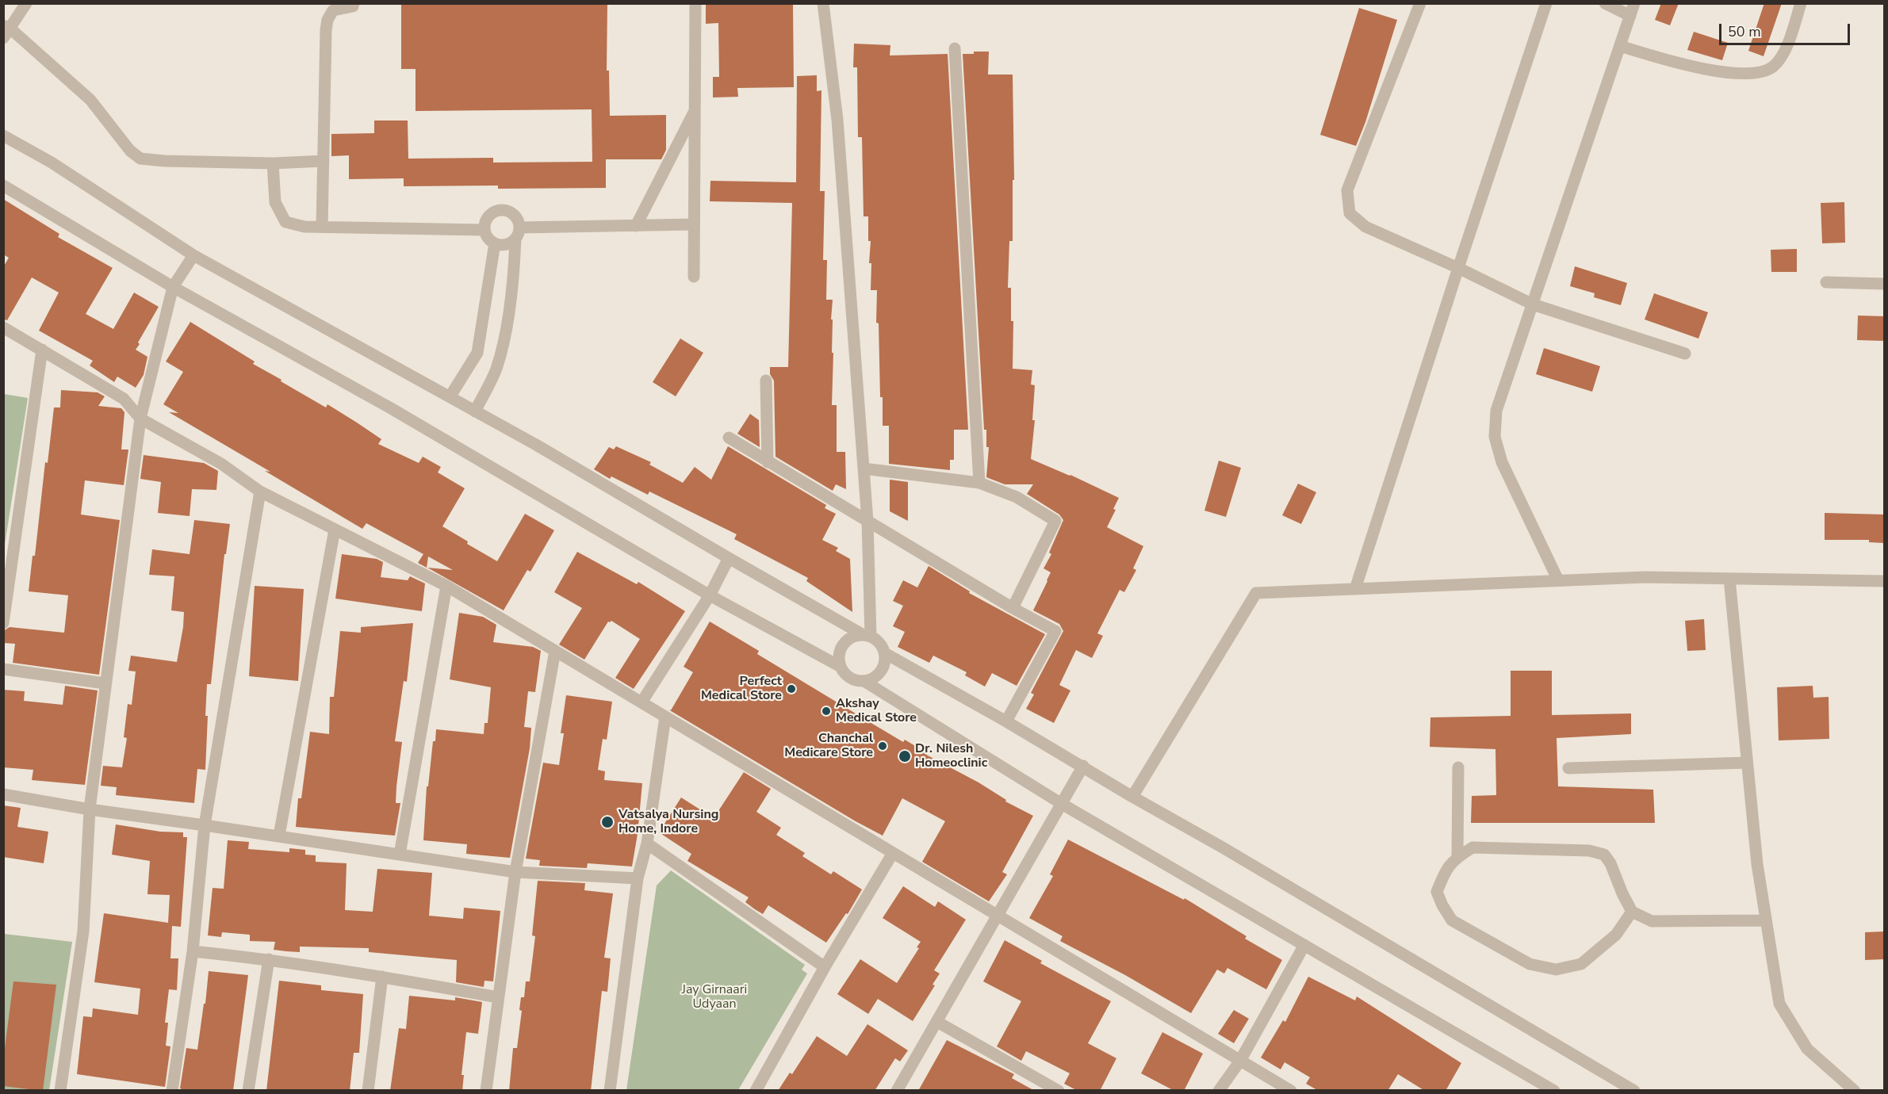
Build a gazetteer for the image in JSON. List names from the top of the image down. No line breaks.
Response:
{"parks":["Jay Girnaari Udyaan"],"places":["Perfect Medical Store","Akshay Medical Store","Chanchal Medicare Store","Dr. Nilesh Homeoclinic","Vatsalya Nursing Home, Indore"],"scale_bar":"50 m"}
